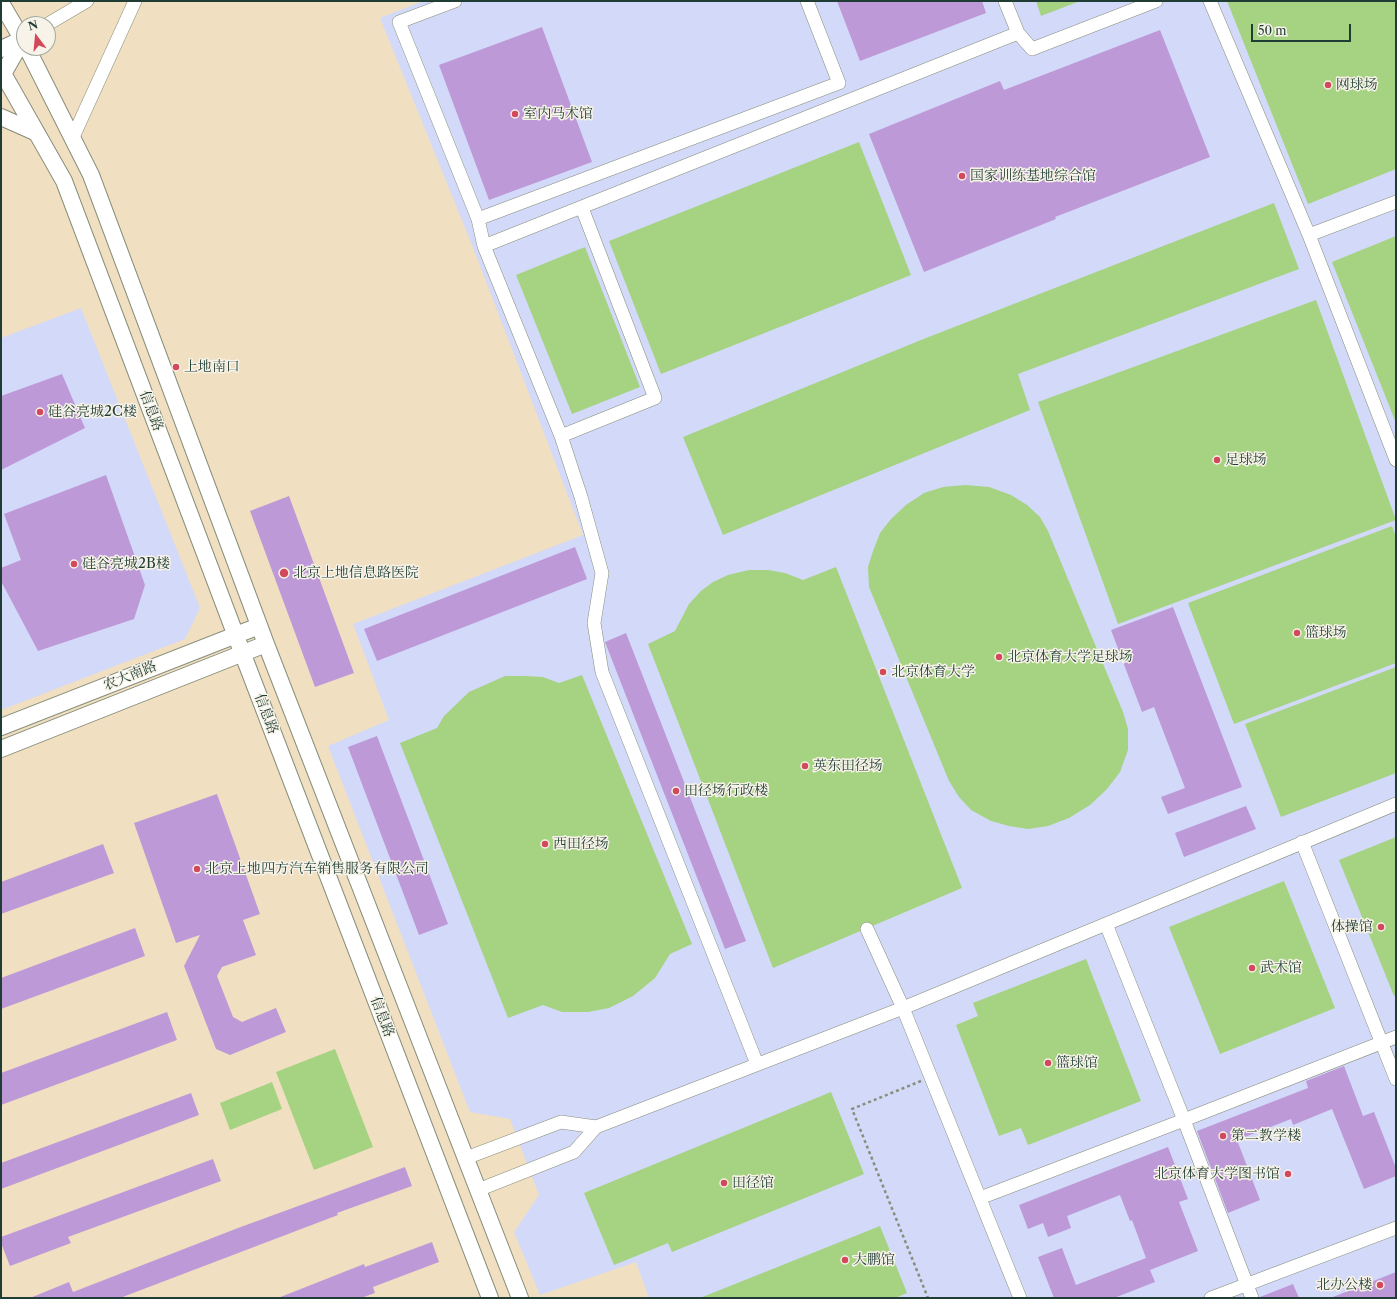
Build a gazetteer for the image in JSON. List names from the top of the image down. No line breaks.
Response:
{"streets":{"main road":["信息路","农大南路"]},"crossings":[["信息路","农大南路"]],"places":["网球场","室内马术馆","国家训练基地综合馆","上地南口","硅谷亮城2C楼","足球场","硅谷亮城2B楼","北京上地信息路医院","篮球场","北京体育大学足球场","北京体育大学","英东田径场","田径场行政楼","西田径场","北京上地四方汽车销售服务有限公司","体操馆","武术馆","篮球馆","第二教学楼","北京体育大学图书馆","田径馆","大鹏馆","北办公楼"],"scale_bar":"50 m","north":"top"}
